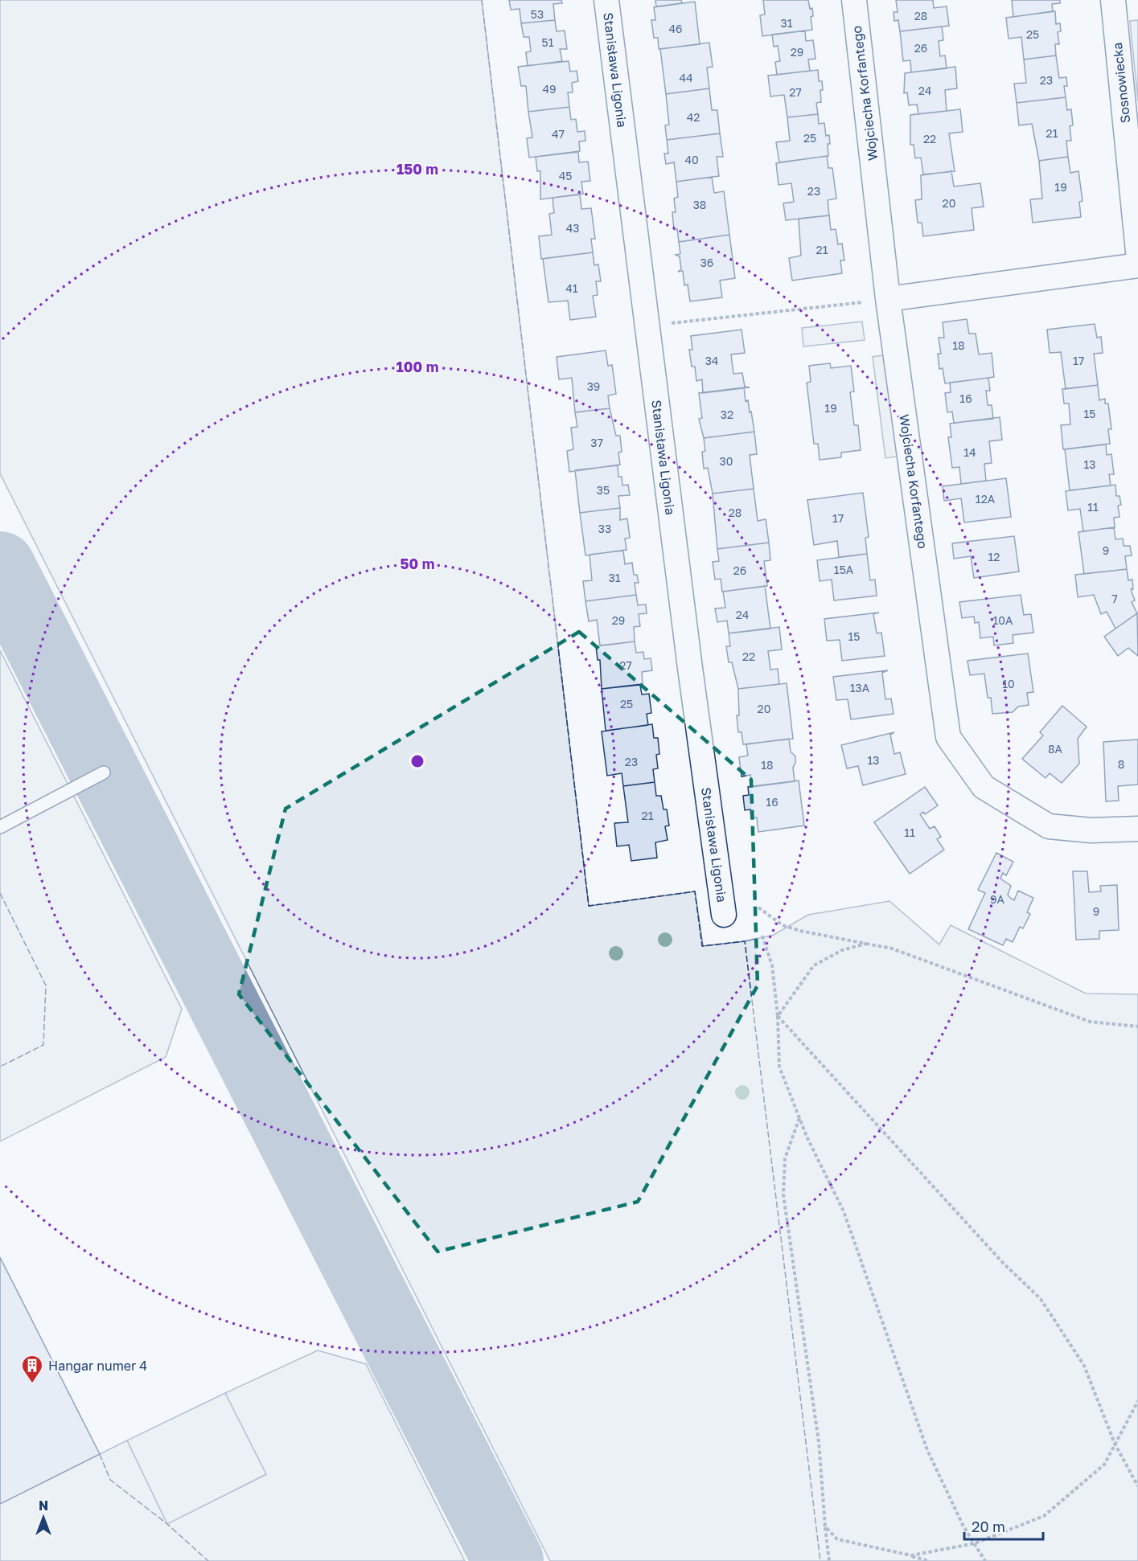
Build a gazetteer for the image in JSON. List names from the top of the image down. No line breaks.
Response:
{"streets":{"street":["Stanisława Ligonia","Sosnowiecka","Wojciecha Korfantego"]},"places":{"building":["Hangar numer 4"]},"house_numbers":["53","28","31","46","25","51","26","29","44","23","49","24","27","42","21","47","25","22","40","45","19","23","20","38","43","21","36","41","18","34","17","39","16","19","15","32","37","14","30","13","35","12A","11","28","17","33","9","12","15A","26","31","7","24","29","10A","15","22","27","10","13A","25","20","8A","13","23","8","18","16","21","11","9A","9"],"scale_bar":"20 m","north":"top","rings":["150 m","100 m","50 m"]}
